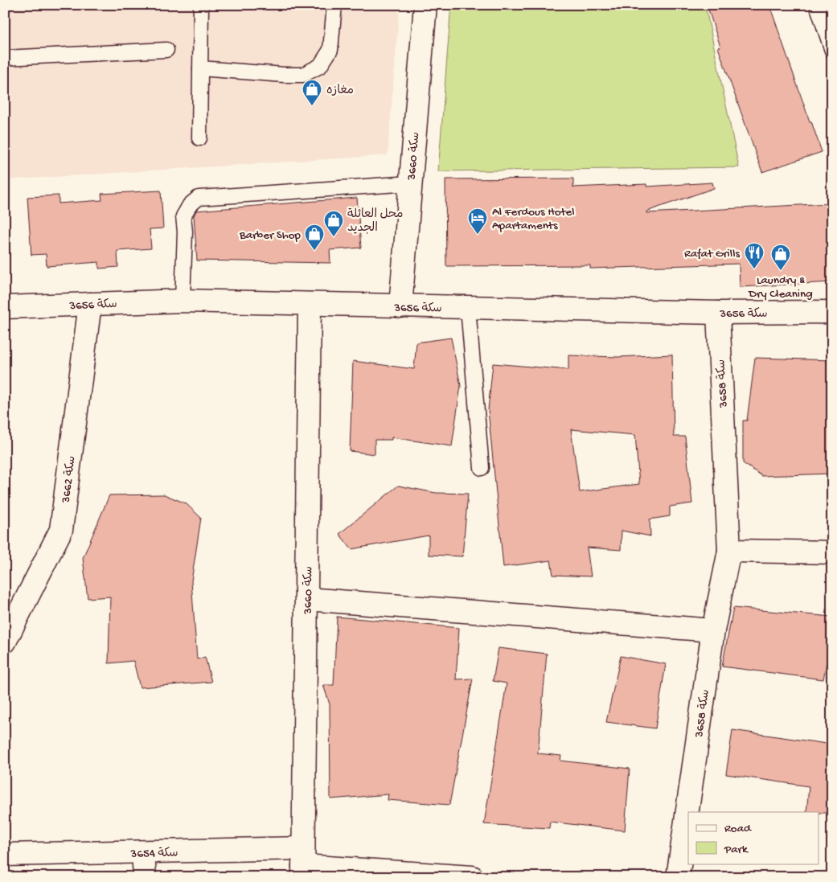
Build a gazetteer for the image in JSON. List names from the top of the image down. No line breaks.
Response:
{"streets":{"street":["سكة 3660","سكة 3656","سكة 3658","سكة 3662","سكة 3654"]},"crossings":[["سكة 3660","سكة 3656"],["سكة 3660","سكة 3654"],["سكة 3656","سكة 3658"],["سكة 3656","سكة 3662"]],"places":{"shop":["مغازه","محل العائلة الجديد","Barber Shop","Laundry & Dry Cleaning"],"hotel":["Al Ferdous Hotel Apartaments"],"restaurant":["Rafat Grills"]},"legend":["Road","Park"]}
